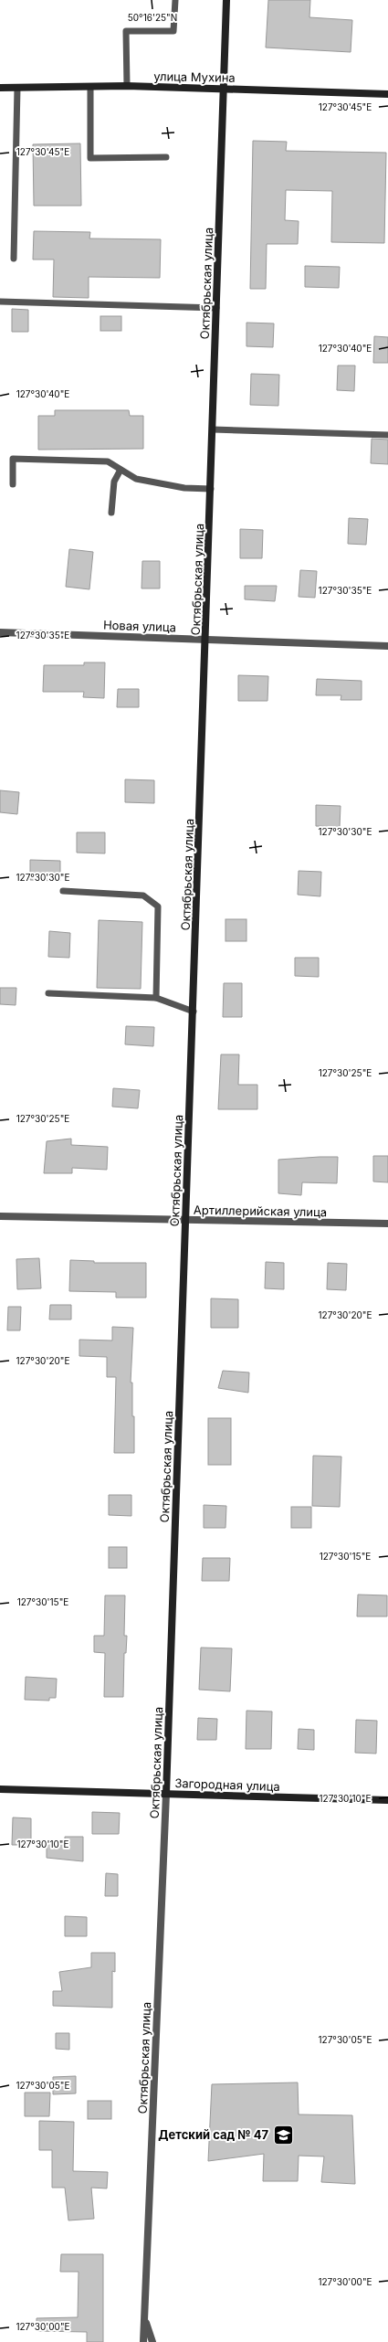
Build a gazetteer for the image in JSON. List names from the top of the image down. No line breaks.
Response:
{"streets":{"main road":["улица Мухина","Октябрьская улица","Загородная улица"],"street":["Новая улица","Артиллерийская улица"]},"crossings":[["улица Мухина","Октябрьская улица"],["Октябрьская улица","Новая улица"],["Октябрьская улица","Артиллерийская улица"],["Октябрьская улица","Загородная улица"]],"places":{"school or university":["Детский сад № 47"]},"coordinates":["50°16'25\"N","127°30'45\"E","127°30'40\"E","127°30'35\"E","127°30'30\"E","127°30'25\"E","127°30'20\"E","127°30'15\"E","127°30'10\"E","127°30'05\"E","127°30'00\"E"]}
